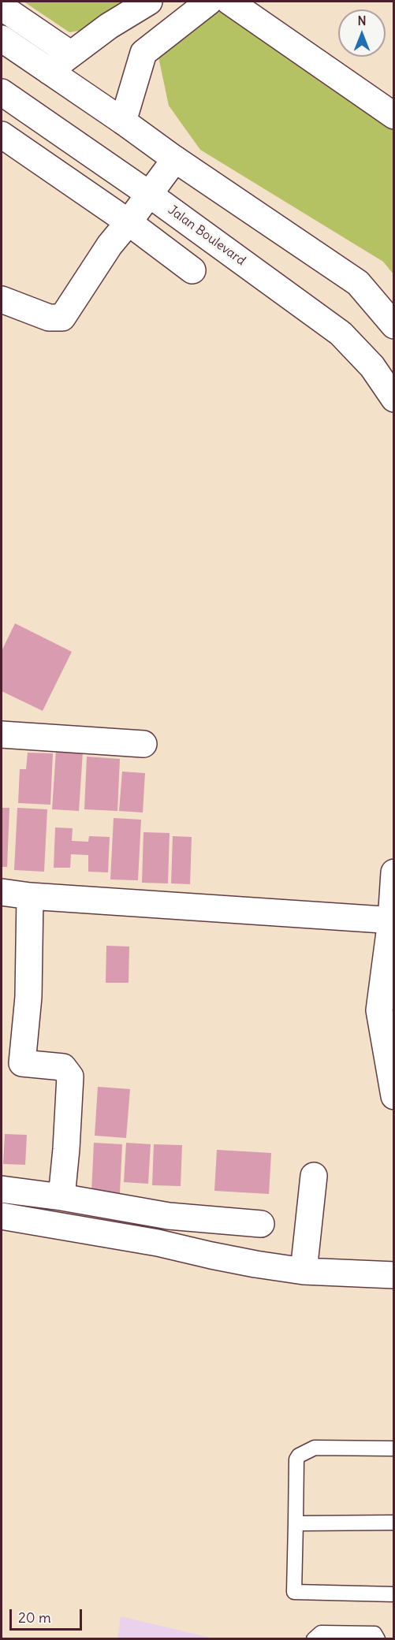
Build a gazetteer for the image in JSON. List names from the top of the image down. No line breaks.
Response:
{"streets":{"street":["Jalan Boulevard"]},"scale_bar":"20 m","north":"top"}
